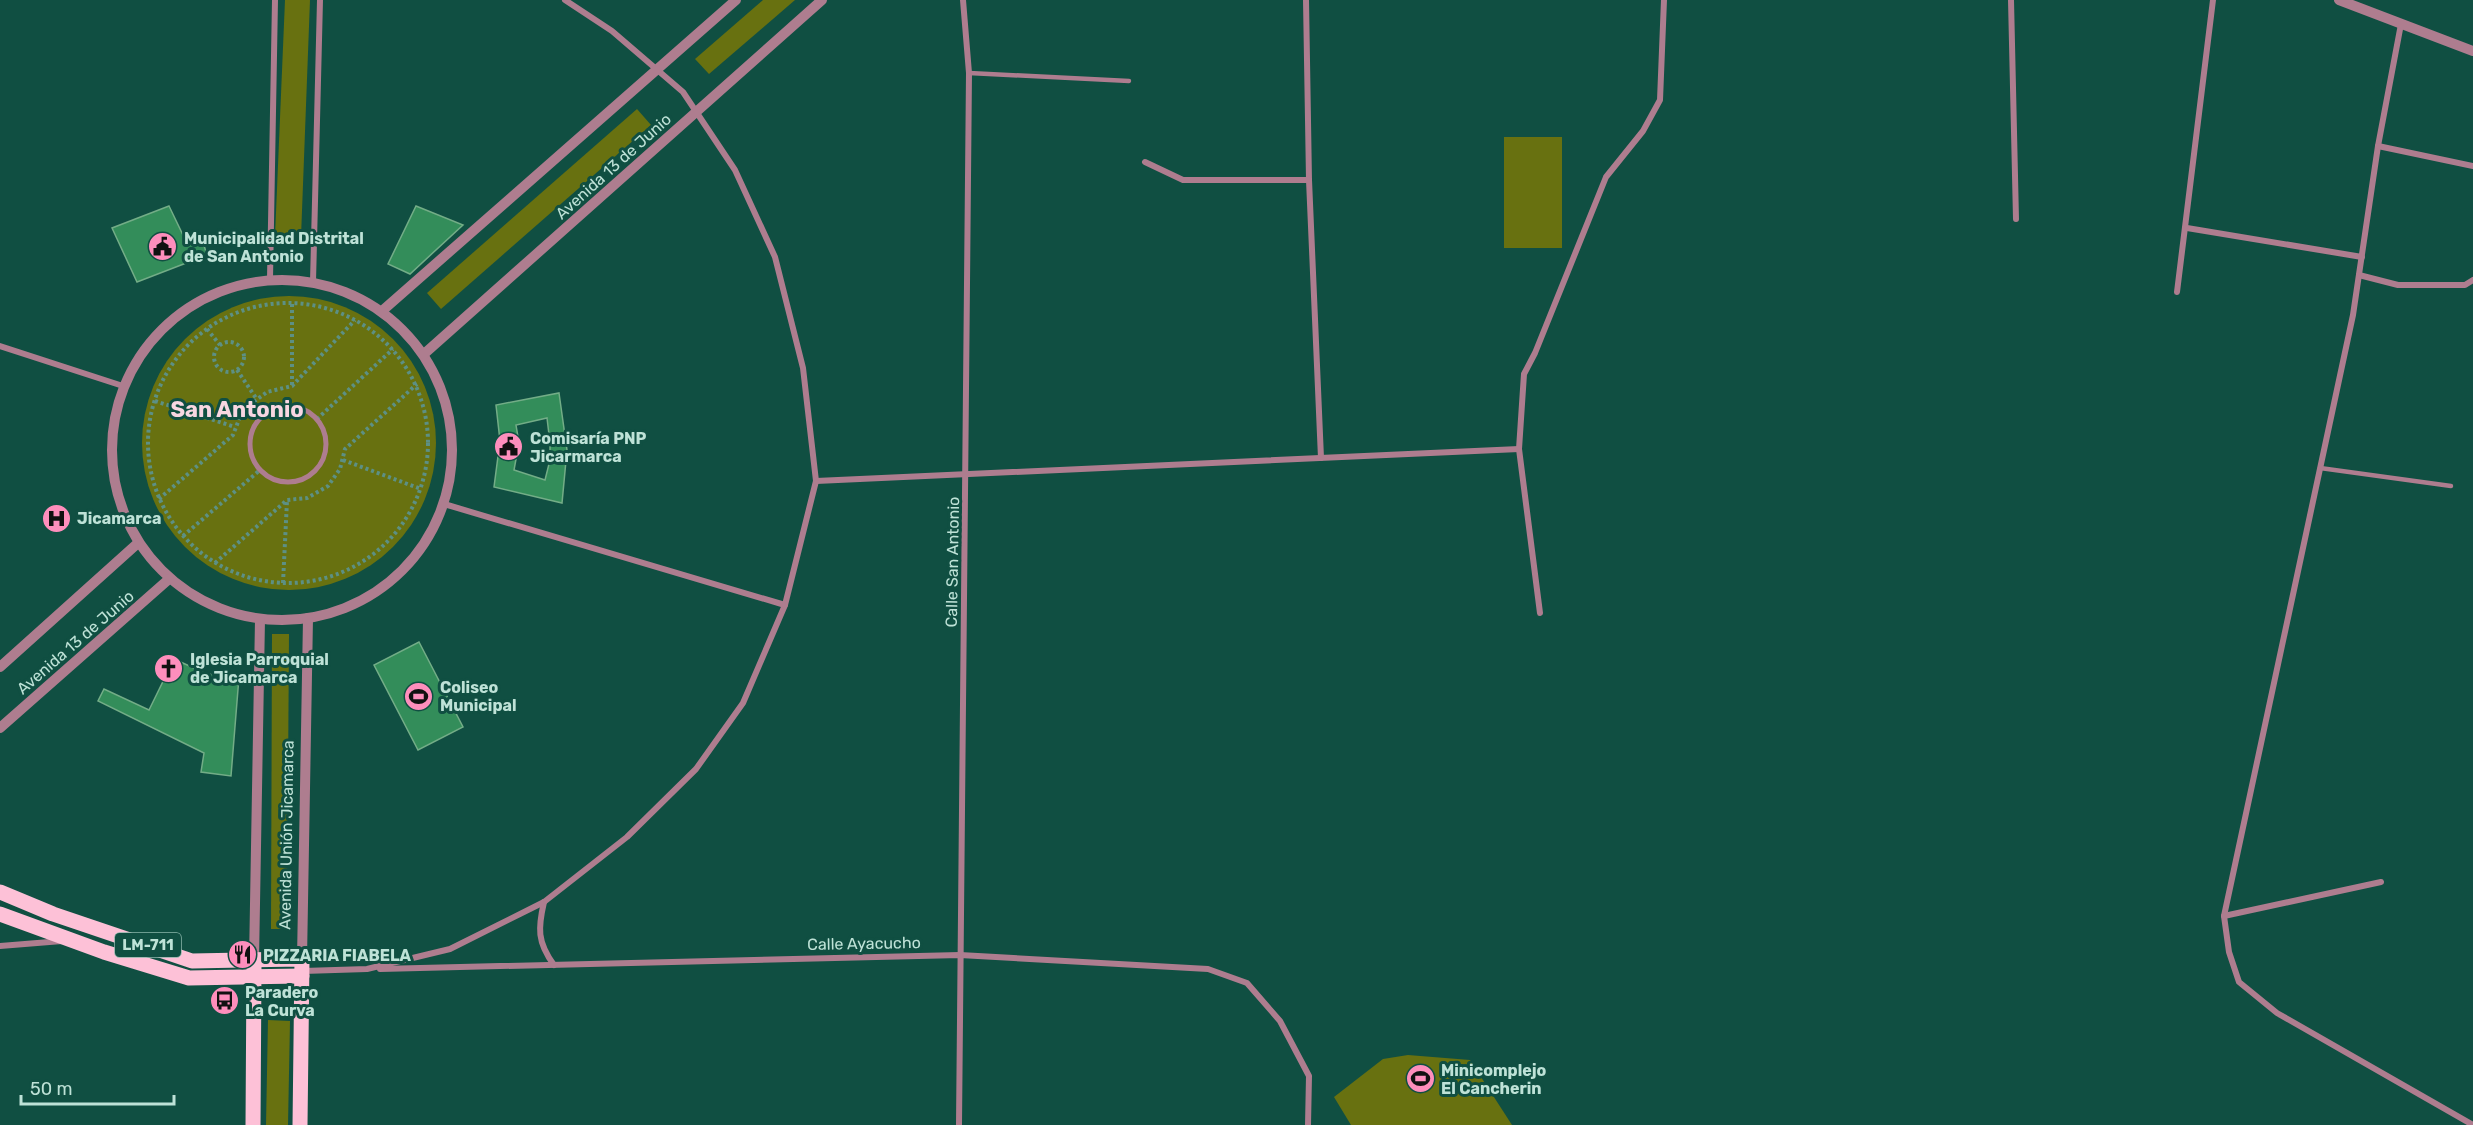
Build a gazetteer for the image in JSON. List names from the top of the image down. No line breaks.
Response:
{"streets":{"main road":["Avenida Unión Jicamarca","LM-711"],"street":["Avenida 13 de Junio","Calle San Antonio","Calle Ayacucho"]},"crossings":[["Calle San Antonio","Calle Ayacucho"],["Avenida Unión Jicamarca","LM-711"]],"districts":["San Antonio"],"places":{"public building":["Municipalidad Distrital de San Antonio","Comisaría PNP Jicarmarca"],"hospital":["Jicamarca"],"church":["Iglesia Parroquial de Jicamarca"],"sports":["Coliseo Municipal","Minicomplejo El Cancherin"],"restaurant":["PIZZARIA FIABELA"],"bus stop":["Paradero La Curva"]},"scale_bar":"50 m"}
